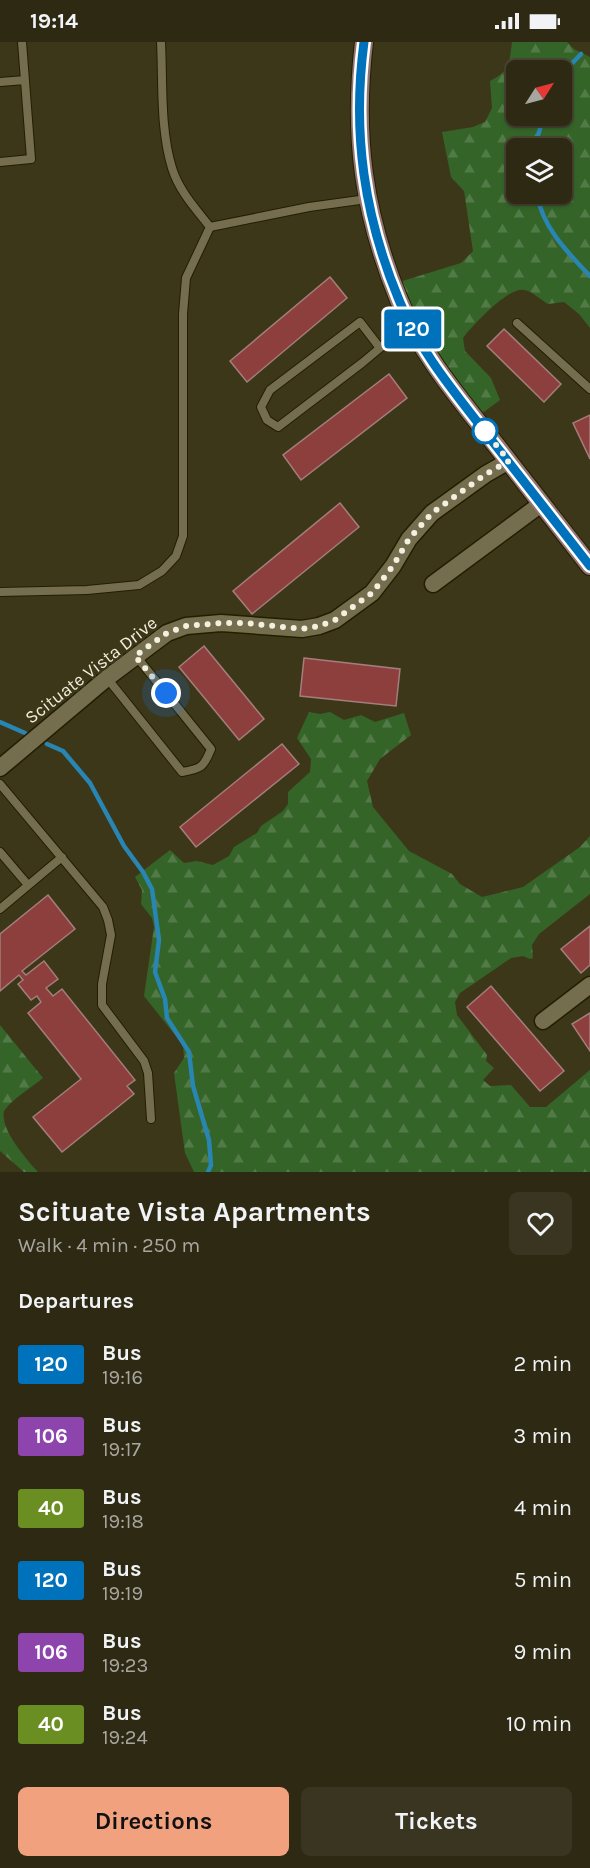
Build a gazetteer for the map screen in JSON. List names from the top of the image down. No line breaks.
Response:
{"streets":{"street":["Scituate Vista Drive"]},"lines":["bus line 120"],"north":"top right","page":{"status":"19:14","on_map":"120","heading":[["Scituate Vista Apartments","Walk · 4 min · 250 m"],"Departures"],"list":[{"mark":"120","name":"Bus","note":"19:16","value":"2 min"},{"mark":"106","name":"Bus","note":"19:17","value":"3 min"},{"mark":"40","name":"Bus","note":"19:18","value":"4 min"},{"mark":"120","name":"Bus","note":"19:19","value":"5 min"},{"mark":"106","name":"Bus","note":"19:23","value":"9 min"},{"mark":"40","name":"Bus","note":"19:24","value":"10 min"}],"buttons":["Directions","Tickets"]}}
